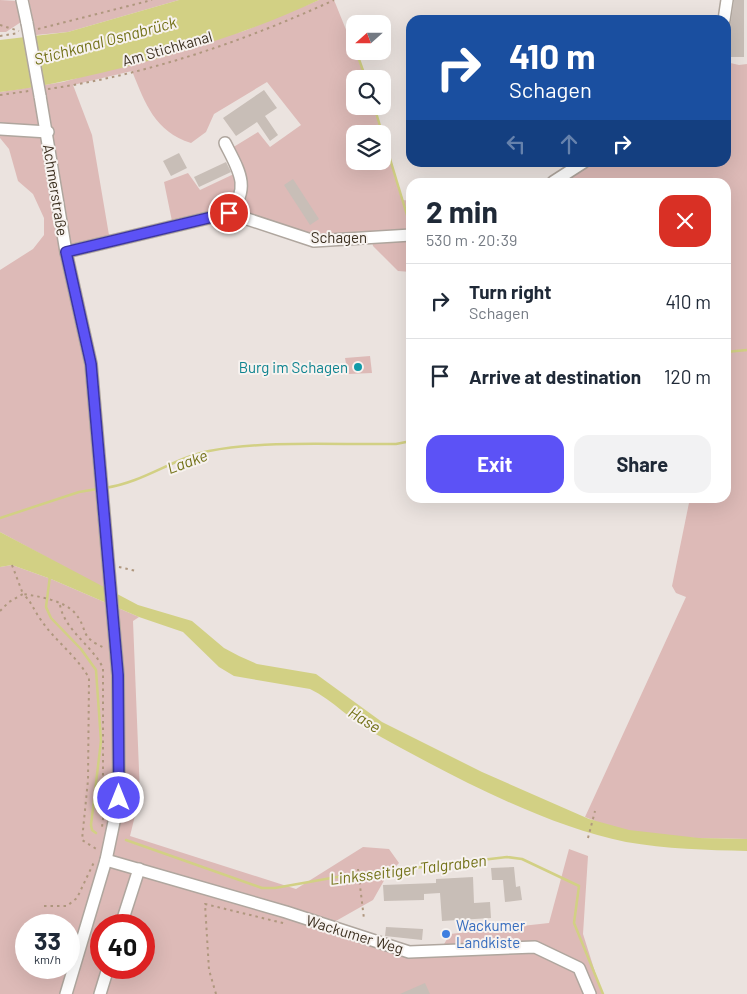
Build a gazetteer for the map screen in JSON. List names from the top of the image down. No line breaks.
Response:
{"streets":{"street":["Achmerstraße","Schagen","Wackumer Weg"],"path":["Am Stichkanal"]},"crossings":[["Am Stichkanal","Achmerstraße"],["Achmerstraße","Wackumer Weg"]],"water":["Stichkanal Osnabrück","Laake","Hase","Linksseitiger Talgraben"],"places":["Burg im Schagen","Wackumer Landkiste"],"north":"left","page":{"turn":["410 m","Schagen"],"heading":["2 min","530 m · 20:39"],"list":[{"name":"Turn right","note":"Schagen","value":"410 m"},{"name":"Arrive at destination","value":"120 m"}],"buttons":["Exit","Share"],"speed":"33 km/h","limit":"40"}}
